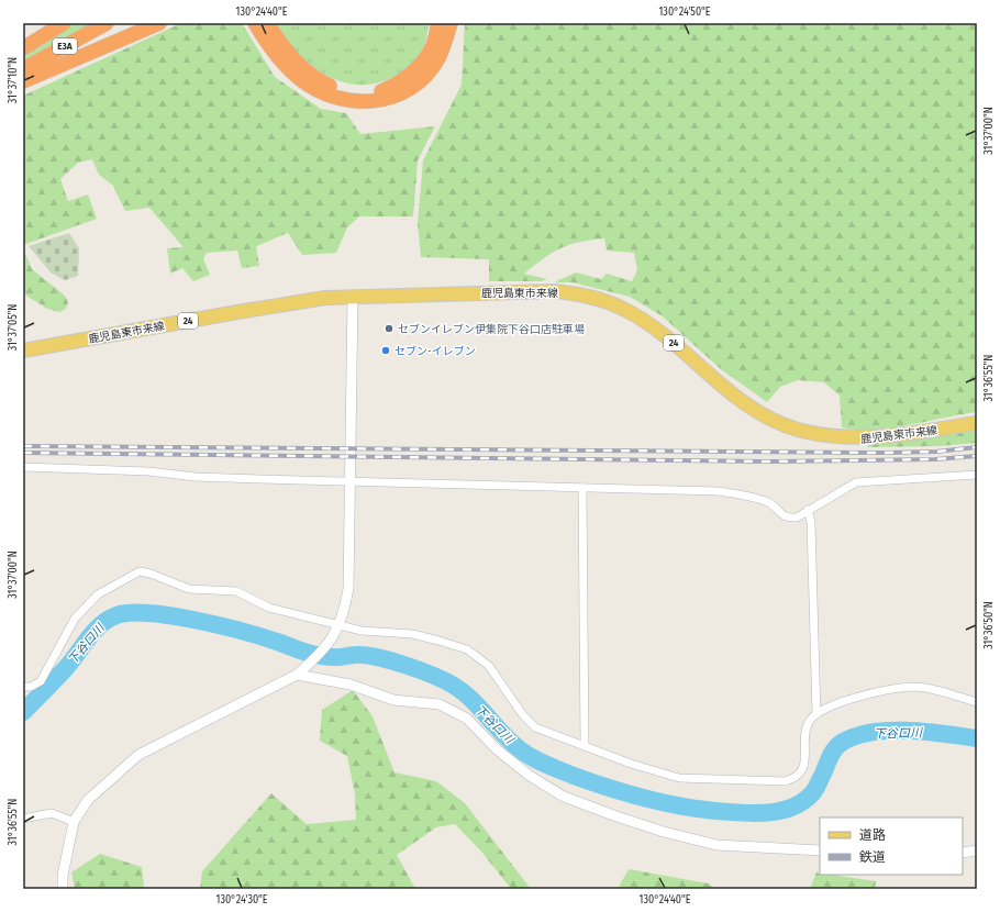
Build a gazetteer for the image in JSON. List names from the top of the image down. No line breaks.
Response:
{"streets":{"highway":["E3A"],"main road":["鹿児島東市来線","24"]},"water":["下谷口川"],"places":["セブンイレブン伊集院下谷口店駐車場","セブン-イレブン"],"legend":["道路","鉄道"],"coordinates":["130°24'40\"E","130°24'50\"E","31°37'10\"N","31°37'00\"N","31°37'05\"N","31°36'55\"N","31°36'50\"N","130°24'30\"E"]}
